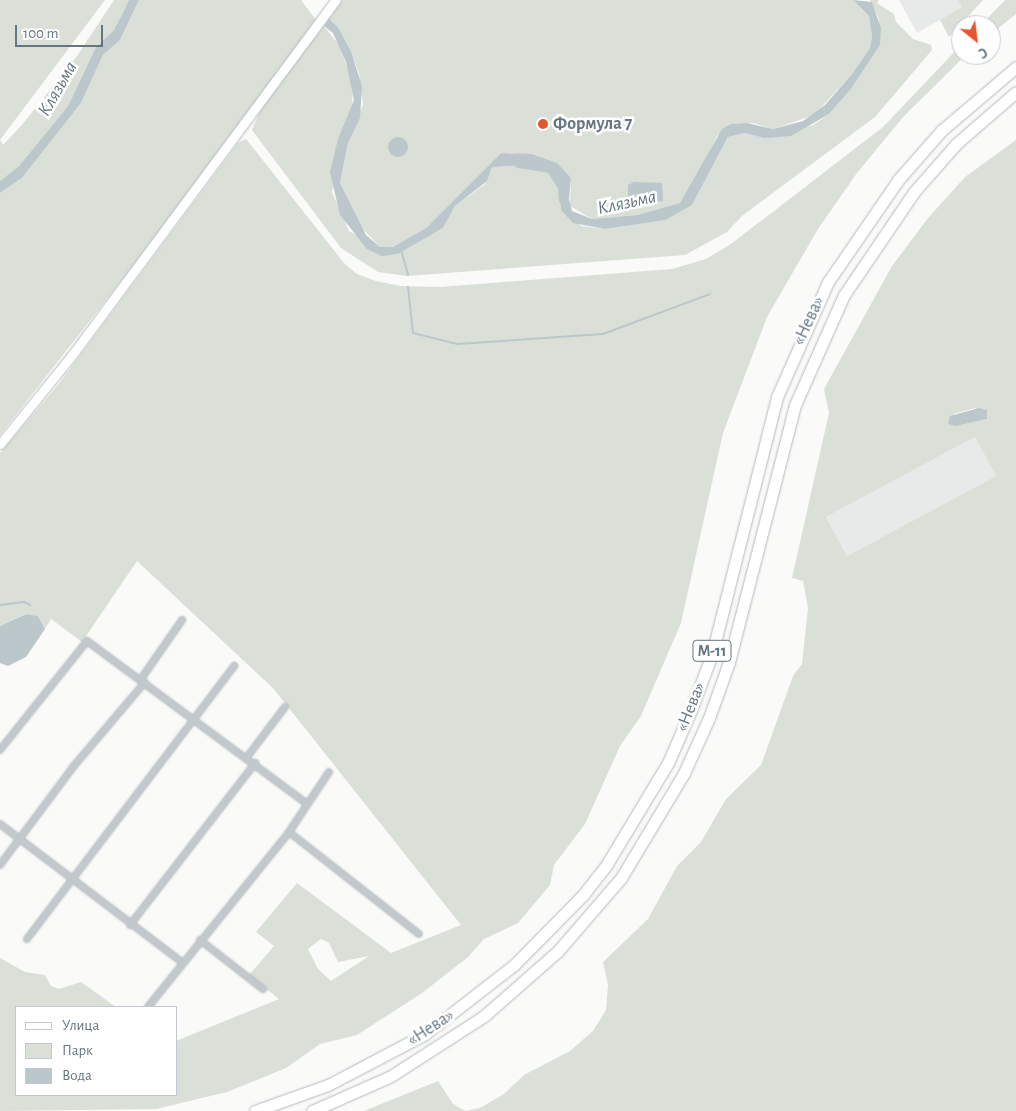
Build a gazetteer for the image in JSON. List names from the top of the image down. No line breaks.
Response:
{"streets":{"highway":["«Нева»","М-11"]},"water":["Клязьма"],"places":["Формула 7"],"legend":["Улица","Парк","Вода"],"scale_bar":"100 m","north":"bottom right"}
